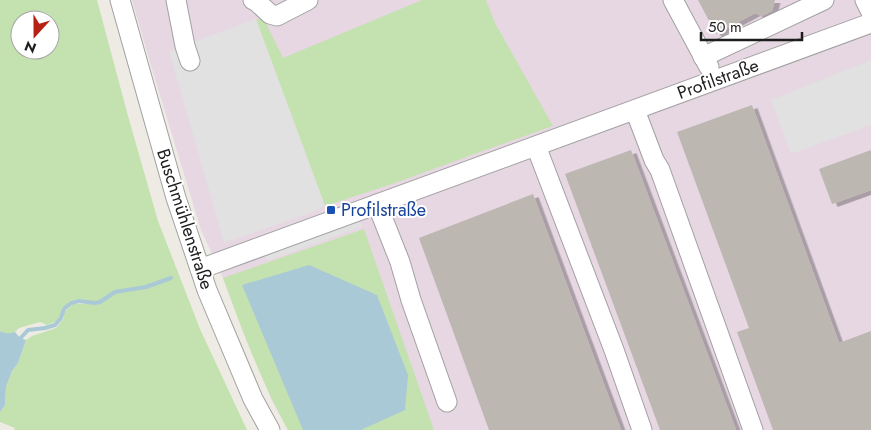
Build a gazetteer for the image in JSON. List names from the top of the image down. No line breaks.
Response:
{"streets":{"street":["Profilstraße","Buschmühlenstraße"]},"crossings":[["Profilstraße","Buschmühlenstraße"]],"places":{"transit":["Profilstraße"]},"scale_bar":"50 m","north":"bottom"}
